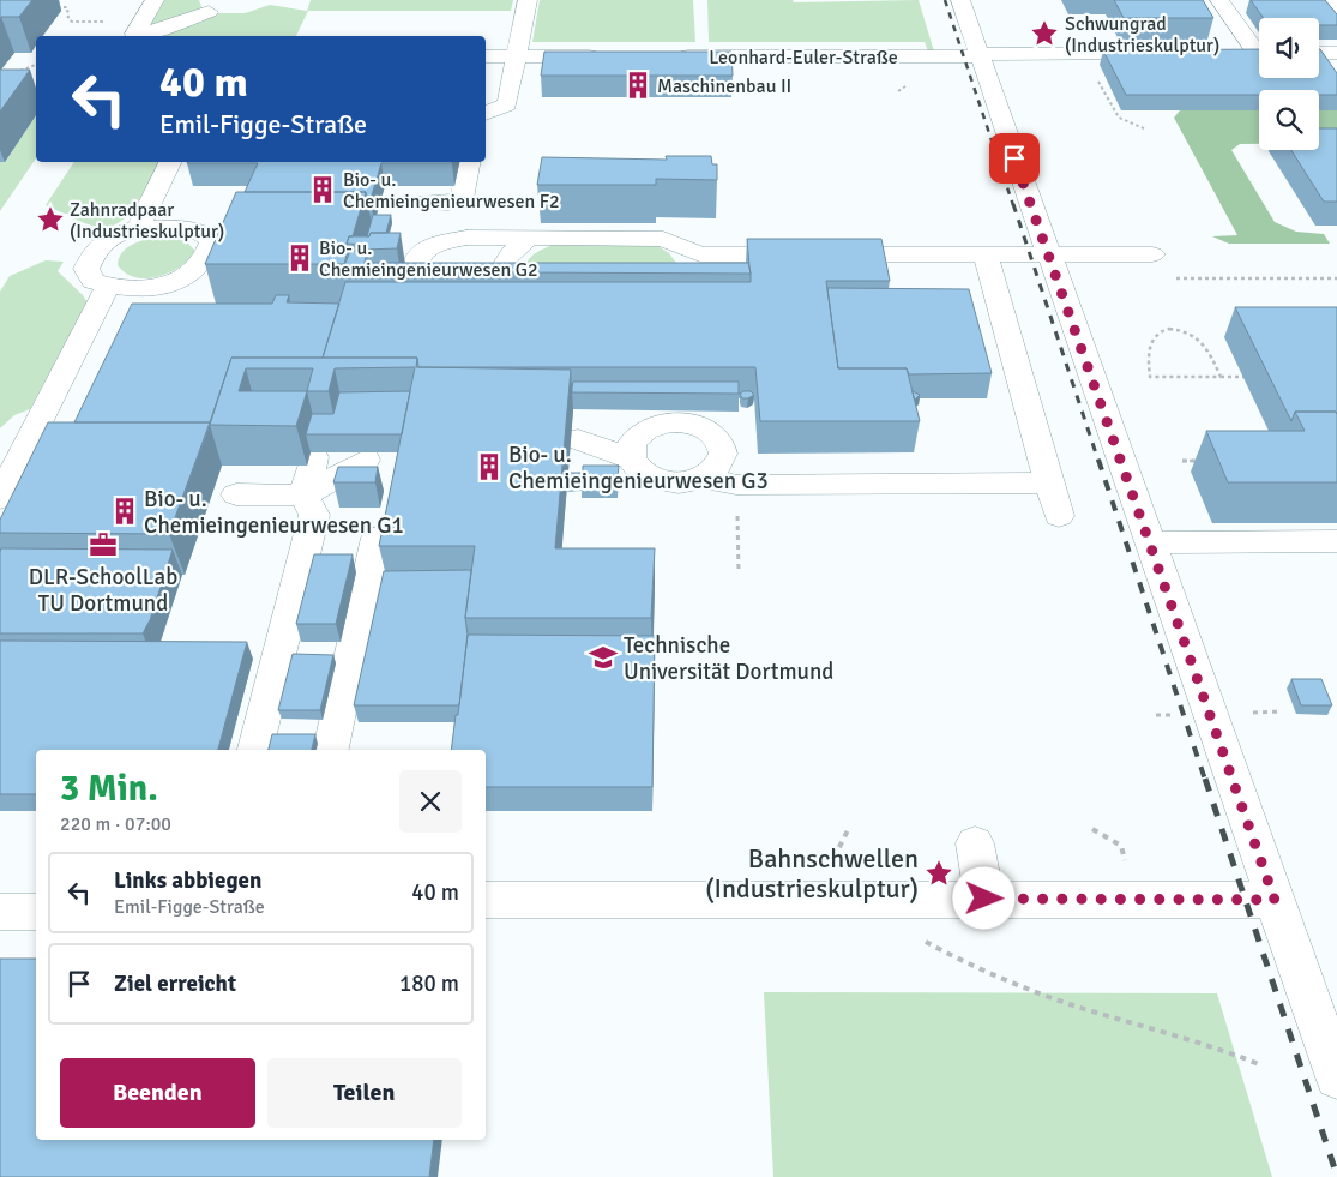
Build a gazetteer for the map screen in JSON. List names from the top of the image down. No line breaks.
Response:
{"streets":{"street":["Leonhard-Euler-Straße"]},"places":{"place":["Schwungrad (Industrieskulptur)","Zahnradpaar (Industrieskulptur)","Bahnschwellen (Industrieskulptur)"],"building":["Maschinenbau II","Bio- u. Chemieingenieurwesen F2","Bio- u. Chemieingenieurwesen G2","Bio- u. Chemieingenieurwesen G3","Bio- u. Chemieingenieurwesen G1"],"office":["DLR-SchoolLab TU Dortmund"],"school or university":["Technische Universität Dortmund"]},"page":{"turn":["40 m","Emil-Figge-Straße"],"heading":["3 Min.","220 m · 07:00"],"list":[{"name":"Links abbiegen","note":"Emil-Figge-Straße","value":"40 m"},{"name":"Ziel erreicht","value":"180 m"}],"buttons":["Beenden","Teilen"]}}
